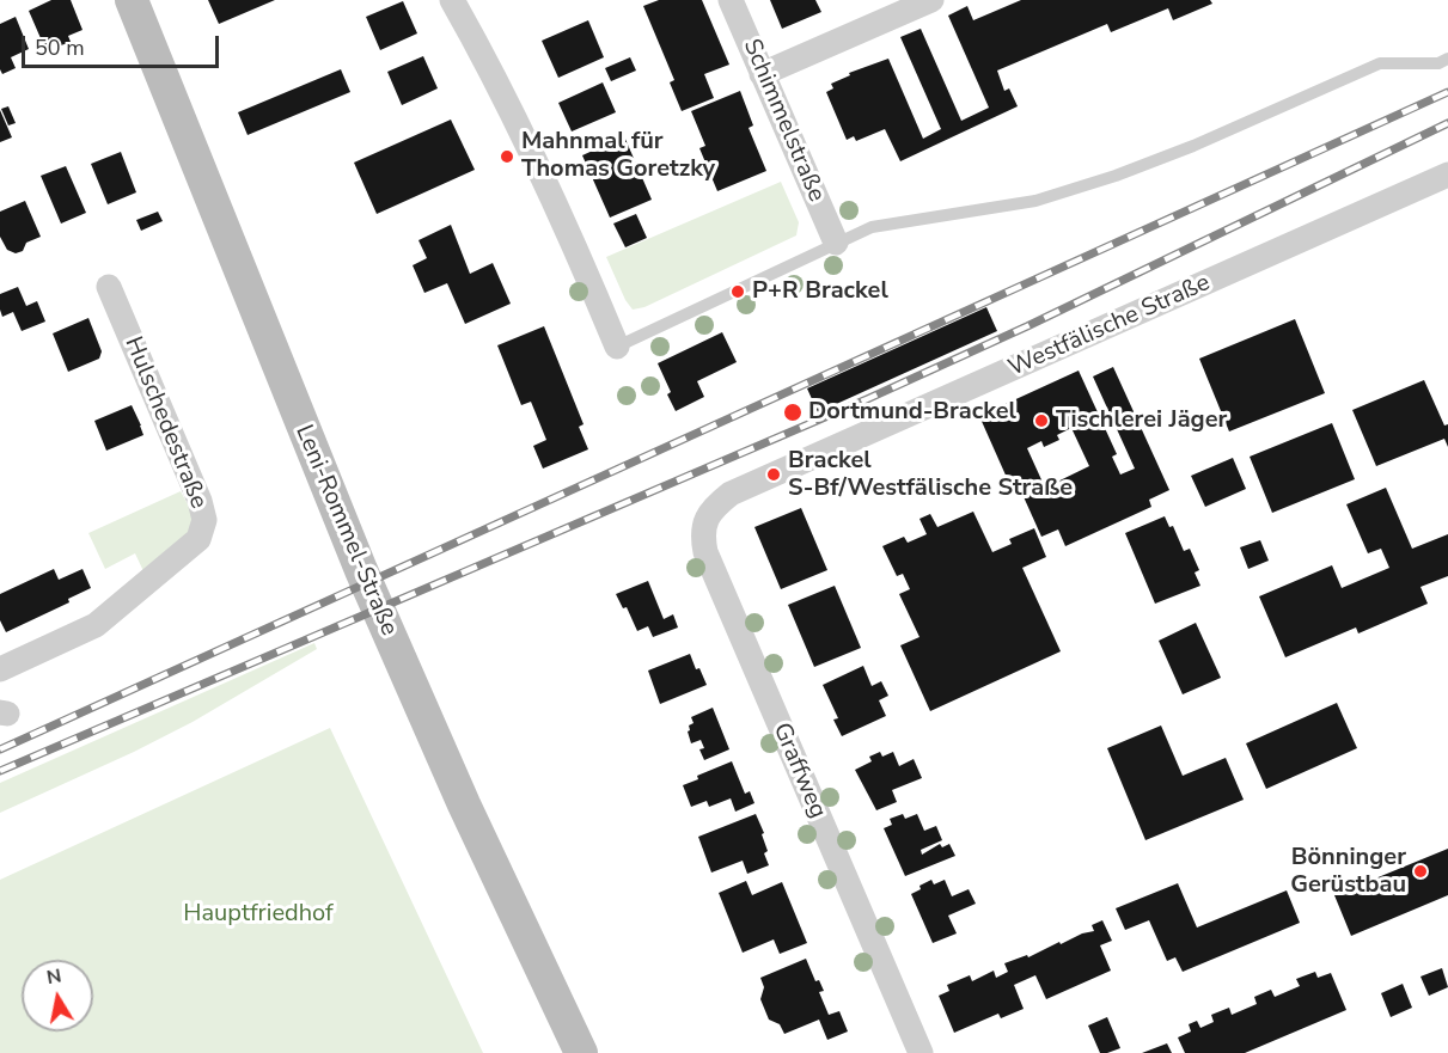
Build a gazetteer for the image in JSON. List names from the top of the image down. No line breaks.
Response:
{"streets":{"main road":["Leni-Rommel-Straße"],"street":["Schimmelstraße","Westfälische Straße","Hulschedestraße","Graffweg"]},"crossings":[["Westfälische Straße","Graffweg"]],"parks":["Hauptfriedhof"],"places":["Mahnmal für Thomas Goretzky","P+R Brackel","Dortmund-Brackel","Tischlerei Jäger","Brackel S-Bf/Westfälische Straße","Bönninger Gerüstbau"],"scale_bar":"50 m","north":"top"}
